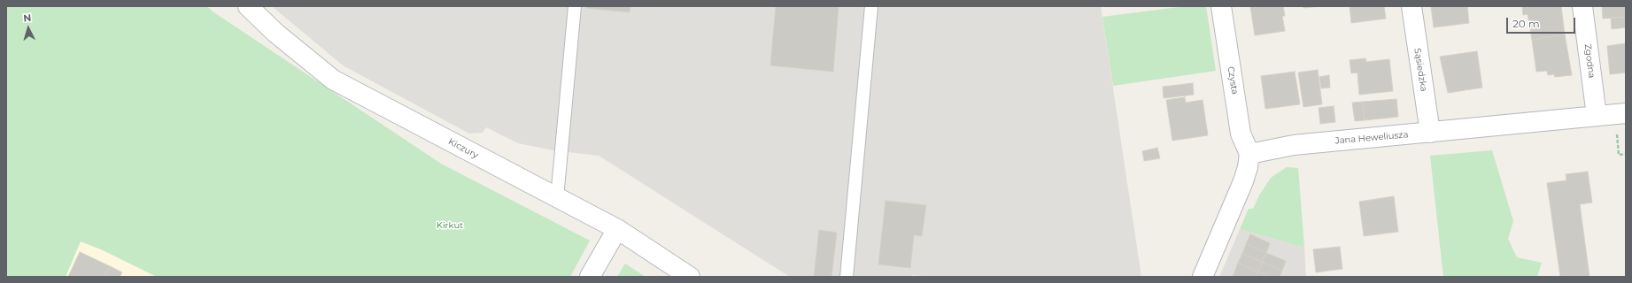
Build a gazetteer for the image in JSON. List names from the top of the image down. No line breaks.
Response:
{"streets":{"street":["Zgodna","Sąsiedzka","Czysta","Jana Heweliusza","Kiczury"]},"crossings":[["Zgodna","Jana Heweliusza"],["Sąsiedzka","Jana Heweliusza"],["Czysta","Jana Heweliusza"]],"parks":["Kirkut"],"scale_bar":"20 m","north":"top"}
